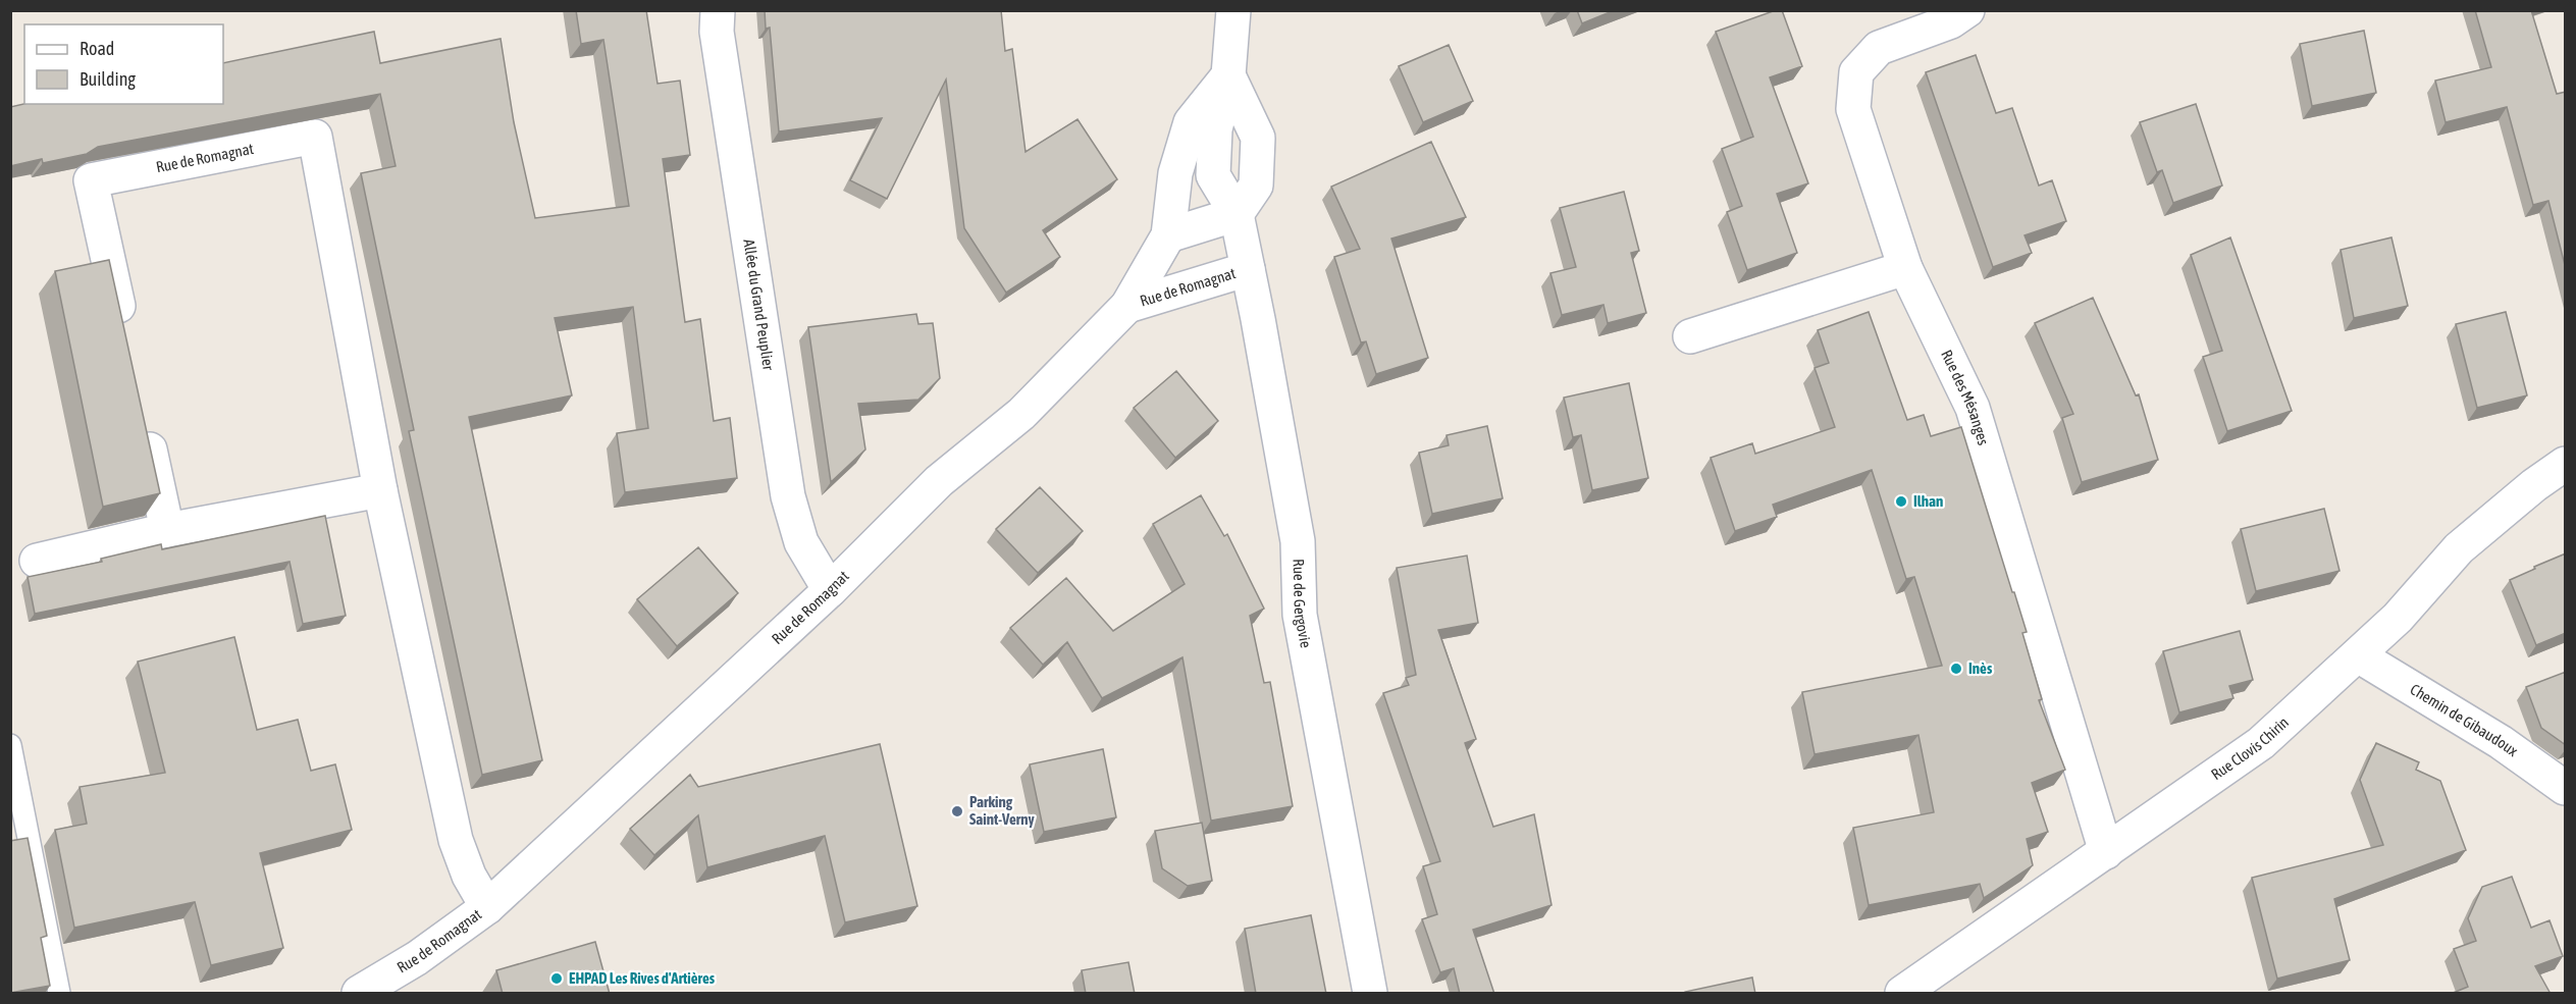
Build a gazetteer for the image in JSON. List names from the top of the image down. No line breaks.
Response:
{"streets":{"street":["Rue de Romagnat","Allée du Grand Peuplier","Rue des Mésanges","Rue de Gergovie","Chemin de Gibaudoux","Rue Clovis Chirin"]},"crossings":[["Rue de Romagnat","Allée du Grand Peuplier"],["Rue de Romagnat","Rue de Gergovie"],["Rue des Mésanges","Rue Clovis Chirin"],["Chemin de Gibaudoux","Rue Clovis Chirin"]],"places":["Ilhan","Inès","Parking Saint-Verny","EHPAD Les Rives d'Artières"],"legend":["Road","Building"]}
